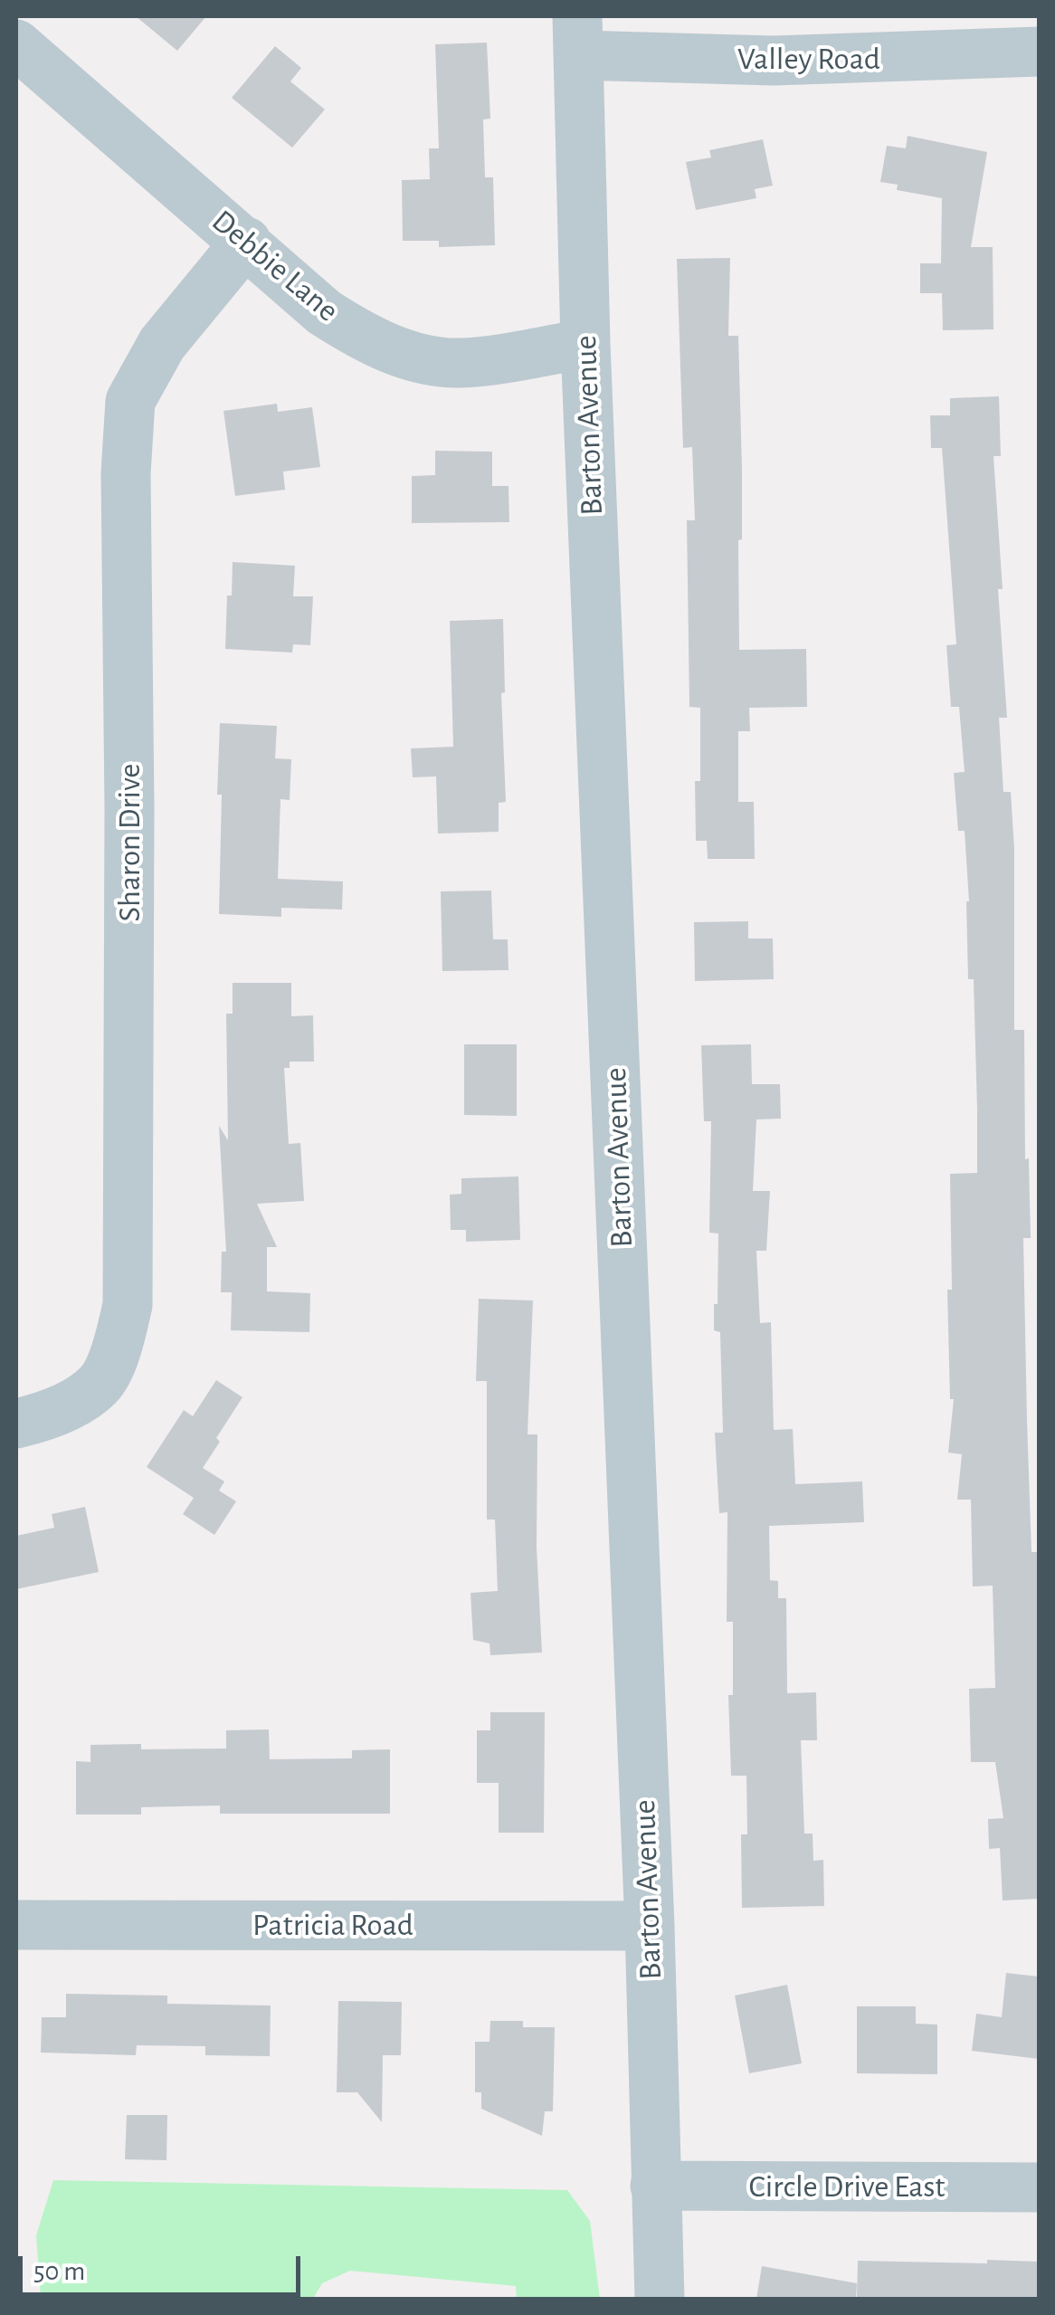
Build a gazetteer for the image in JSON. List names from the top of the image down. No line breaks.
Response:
{"streets":{"street":["Valley Road","Debbie Lane","Barton Avenue","Sharon Drive","Patricia Road","Circle Drive East"]},"crossings":[["Valley Road","Barton Avenue"],["Debbie Lane","Barton Avenue"],["Debbie Lane","Sharon Drive"],["Barton Avenue","Patricia Road"],["Barton Avenue","Circle Drive East"]],"scale_bar":"50 m"}
